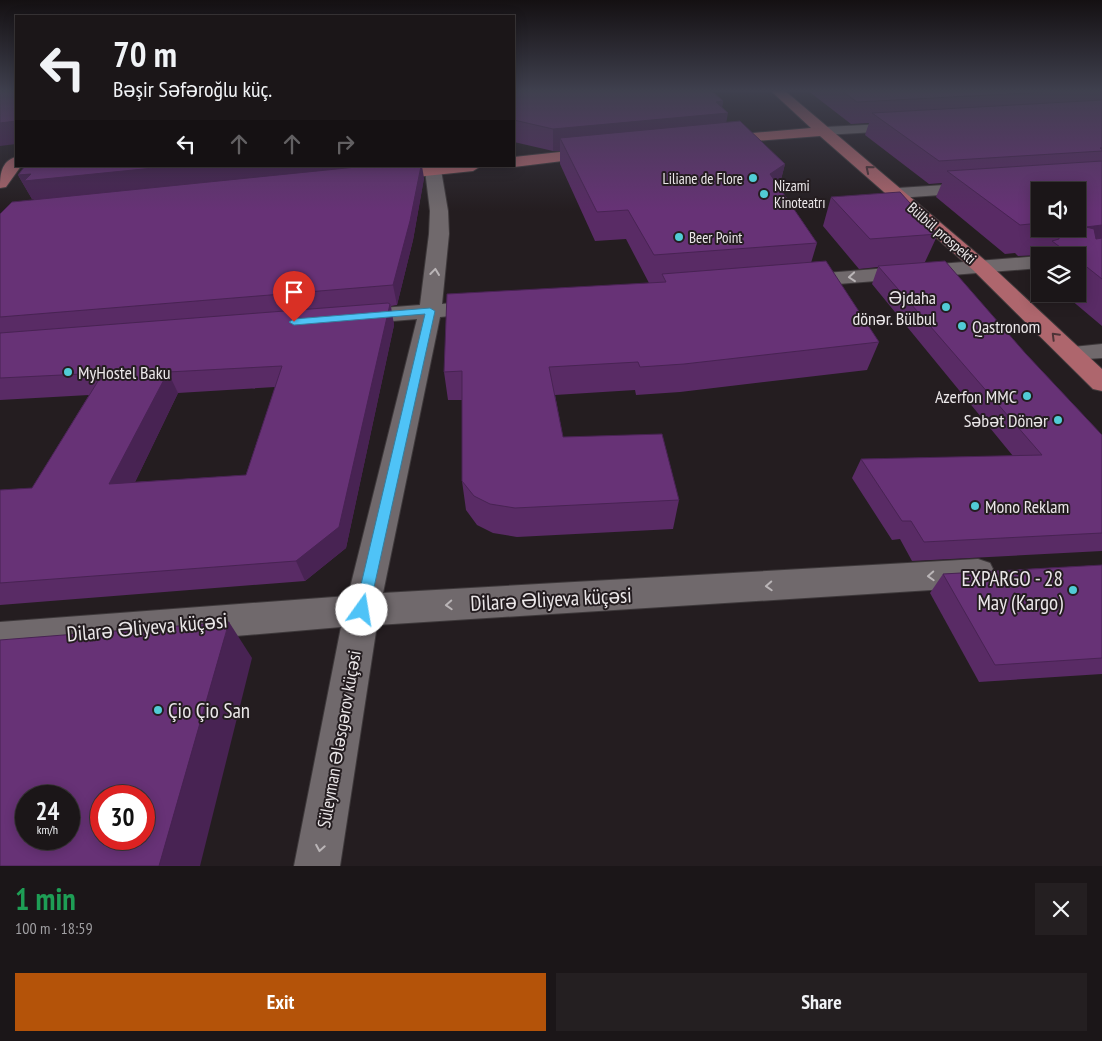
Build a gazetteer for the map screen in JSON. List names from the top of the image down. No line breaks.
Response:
{"streets":{"main road":["Bülbül prospekti"],"street":["Dilarə Əliyeva küçəsi","Süleyman Ələsgərov küçəsi"]},"crossings":[["Dilarə Əliyeva küçəsi","Süleyman Ələsgərov küçəsi"]],"one_way":["Bülbül prospekti","Dilarə Əliyeva küçəsi"],"places":["Liliane de Flore","Nizami Kinoteatrı","Beer Point","Əjdaha dönər. Bülbul","Qastronom","MyHostel Baku","Azerfon MMC","Səbət Dönər","Mono Reklam","EXPARGO - 28 May (Kargo)","Çio Çio San"],"page":{"turn":["70 m","Bəşir Səfəroğlu küç."],"speed":"24 km/h","limit":"30","heading":["1 min","100 m · 18:59"],"buttons":["Exit","Share"]}}
